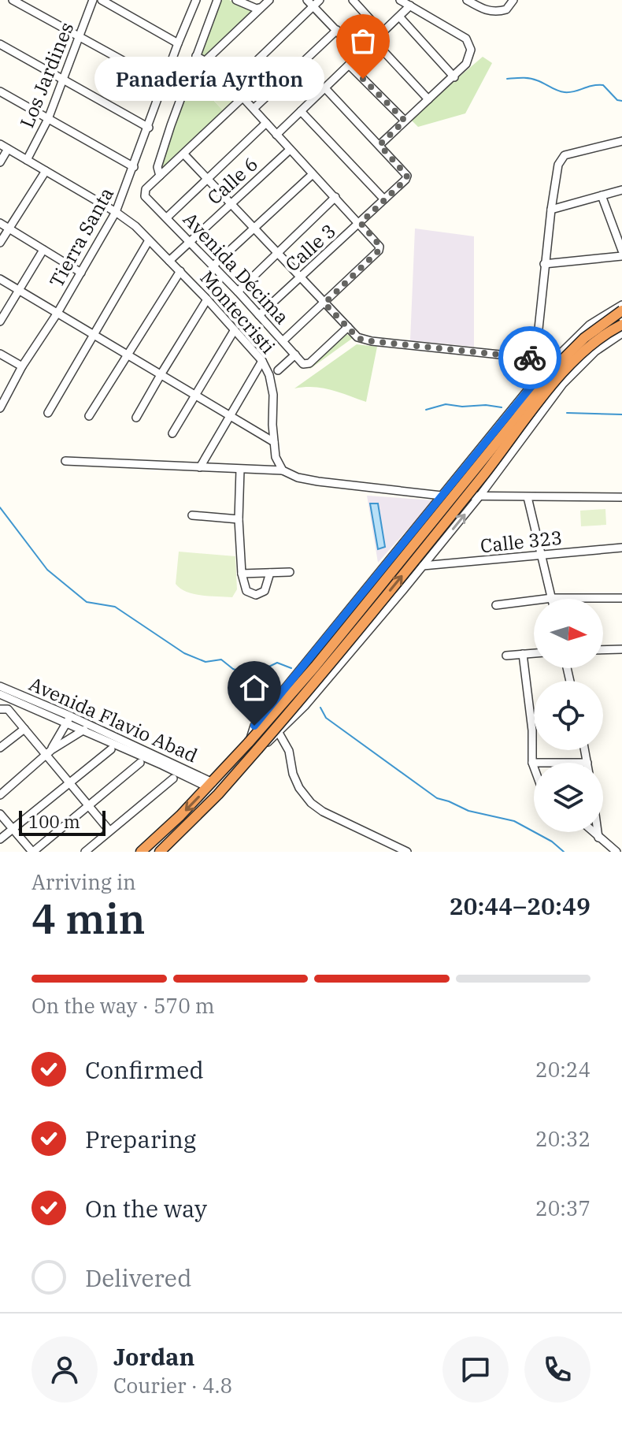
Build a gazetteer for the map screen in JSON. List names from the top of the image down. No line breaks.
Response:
{"streets":{"street":["Los Jardines","Calle 6","Tierra Santa","Calle 3","Avenida Décima","Montecristi","Calle 323","Avenida Flavio Abad"]},"crossings":[["Los Jardines","Montecristi"],["Calle 6","Avenida Décima"],["Calle 6","Montecristi"],["Tierra Santa","Montecristi"],["Calle 3","Avenida Décima"]],"places":["Panadería Ayrthon"],"scale_bar":"100 m","north":"right","page":{"bubble":"Panadería Ayrthon","scale":"100 m","heading":["4 min","Arriving in","20:44–20:49"],"panel":["Jordan","Courier · 4.8"],"bar":"On the way · 570 m","list":[["Confirmed","20:24"],["Preparing","20:32"],["On the way","20:37"],"Delivered"]}}
